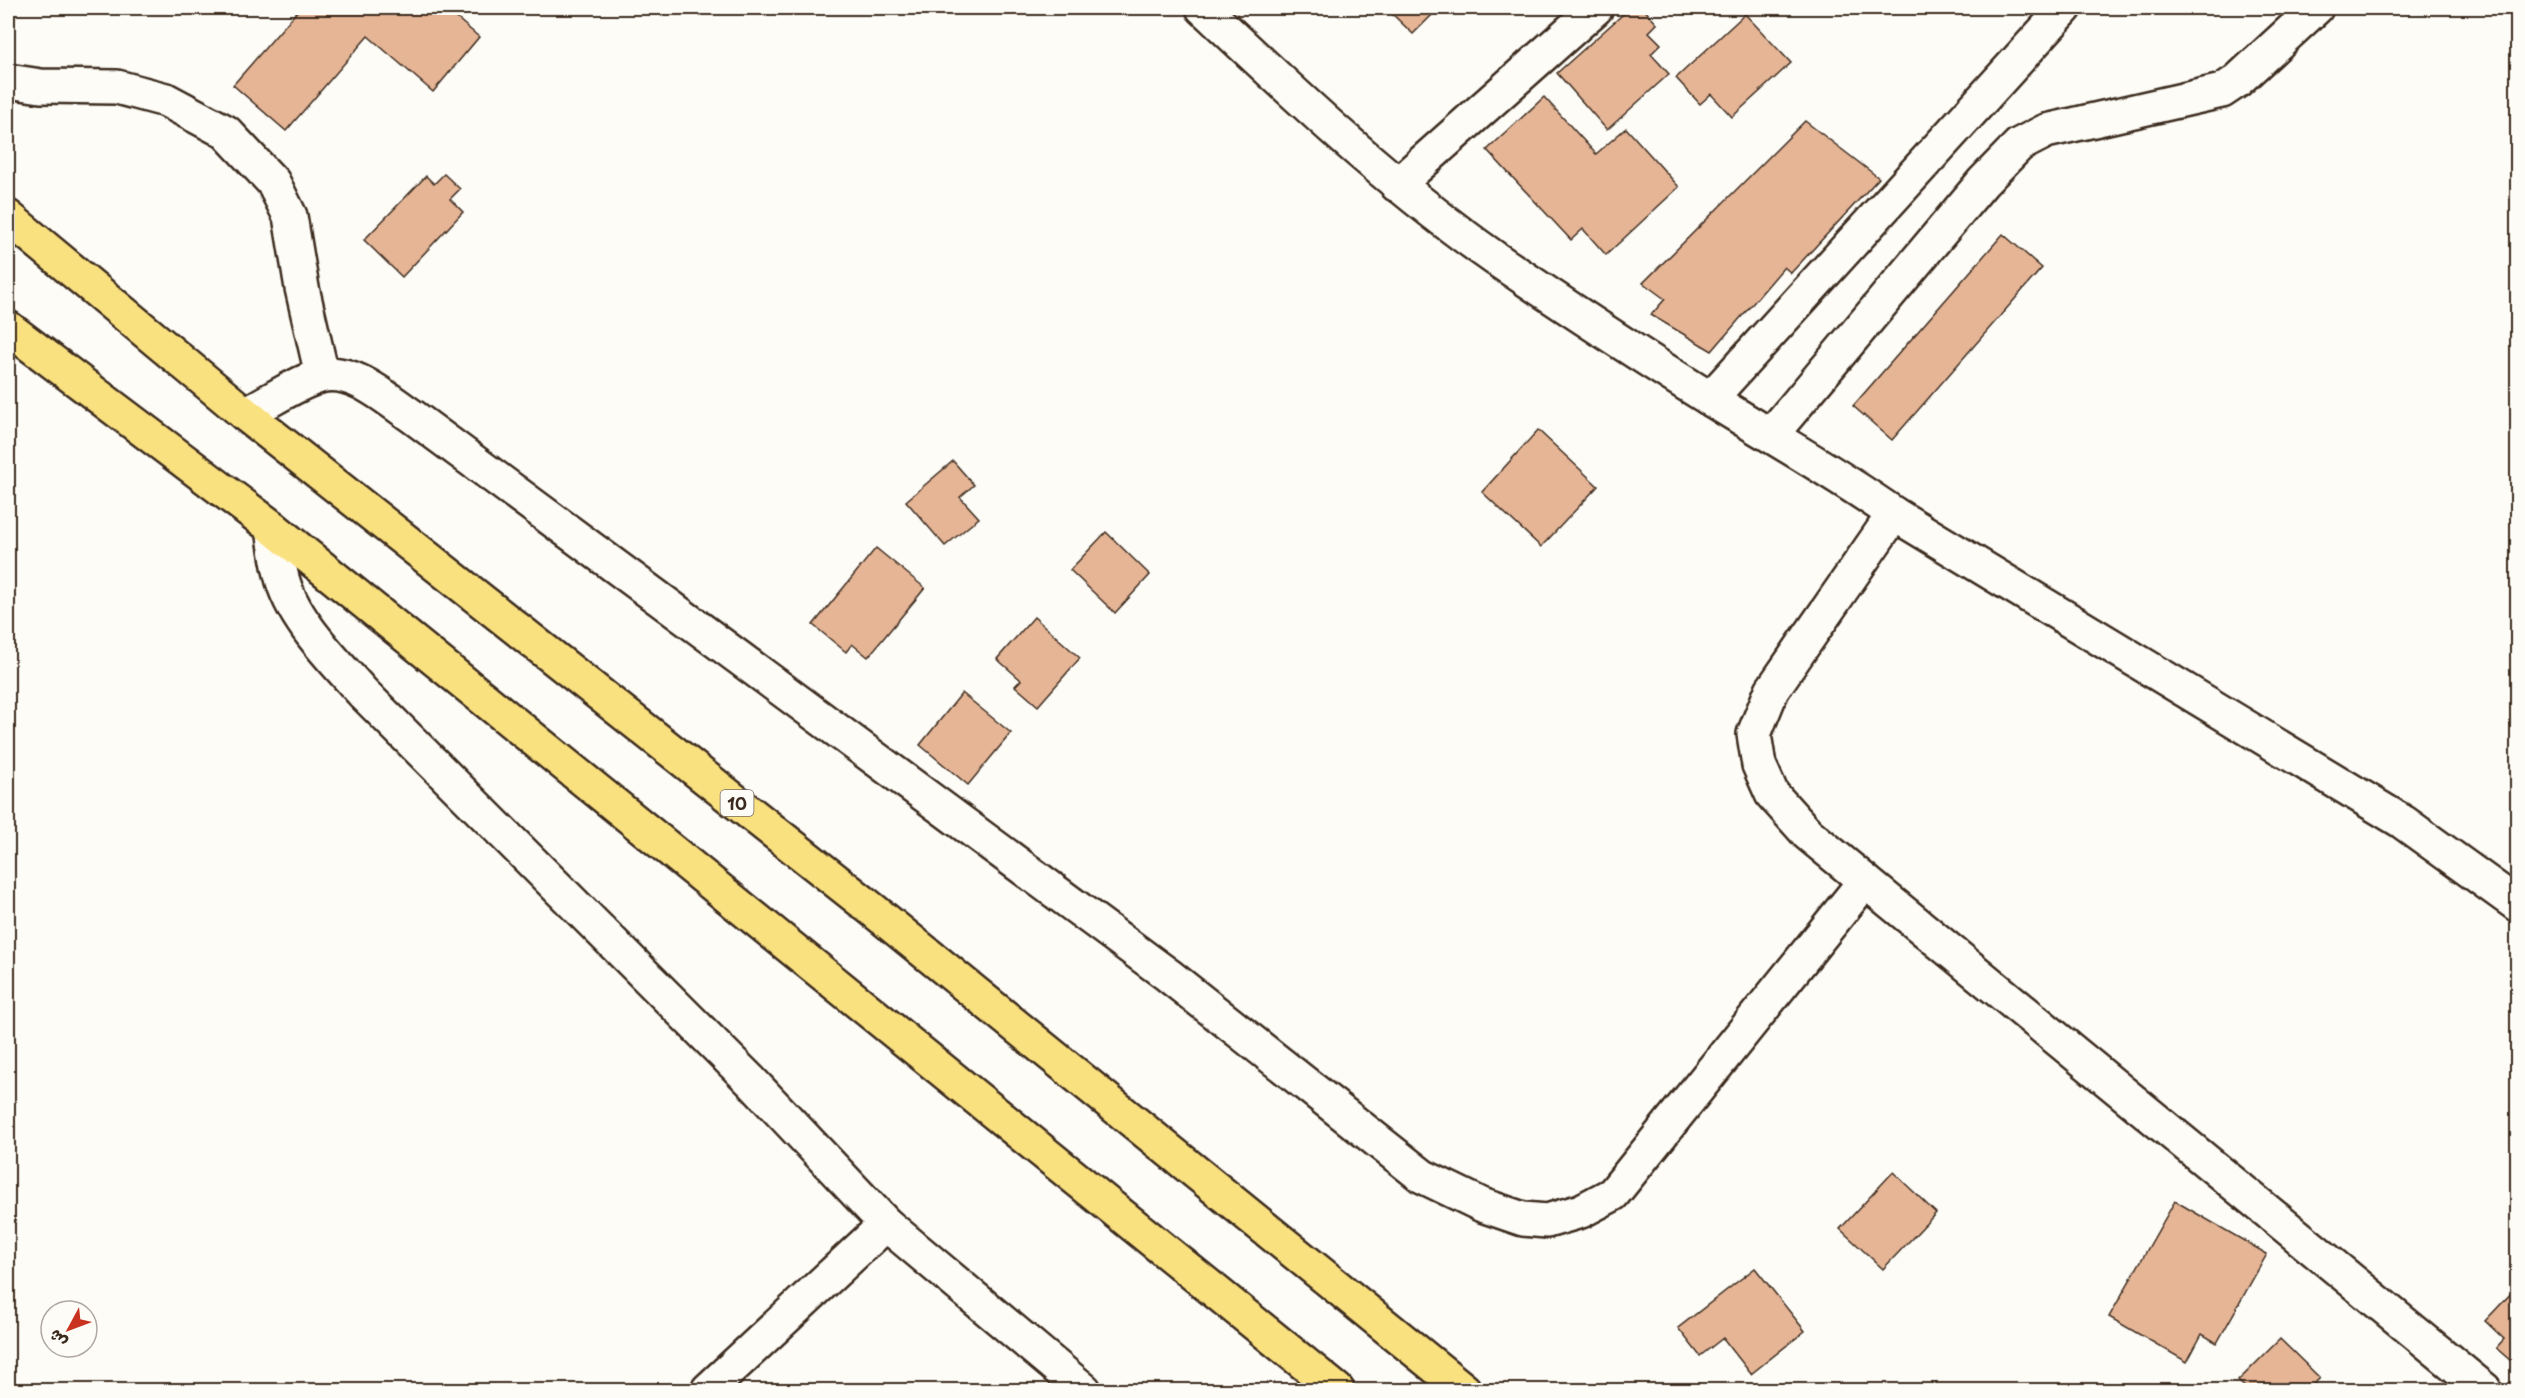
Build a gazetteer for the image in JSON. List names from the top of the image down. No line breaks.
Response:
{"streets":{"highway":["10"]},"north":"bottom left"}
